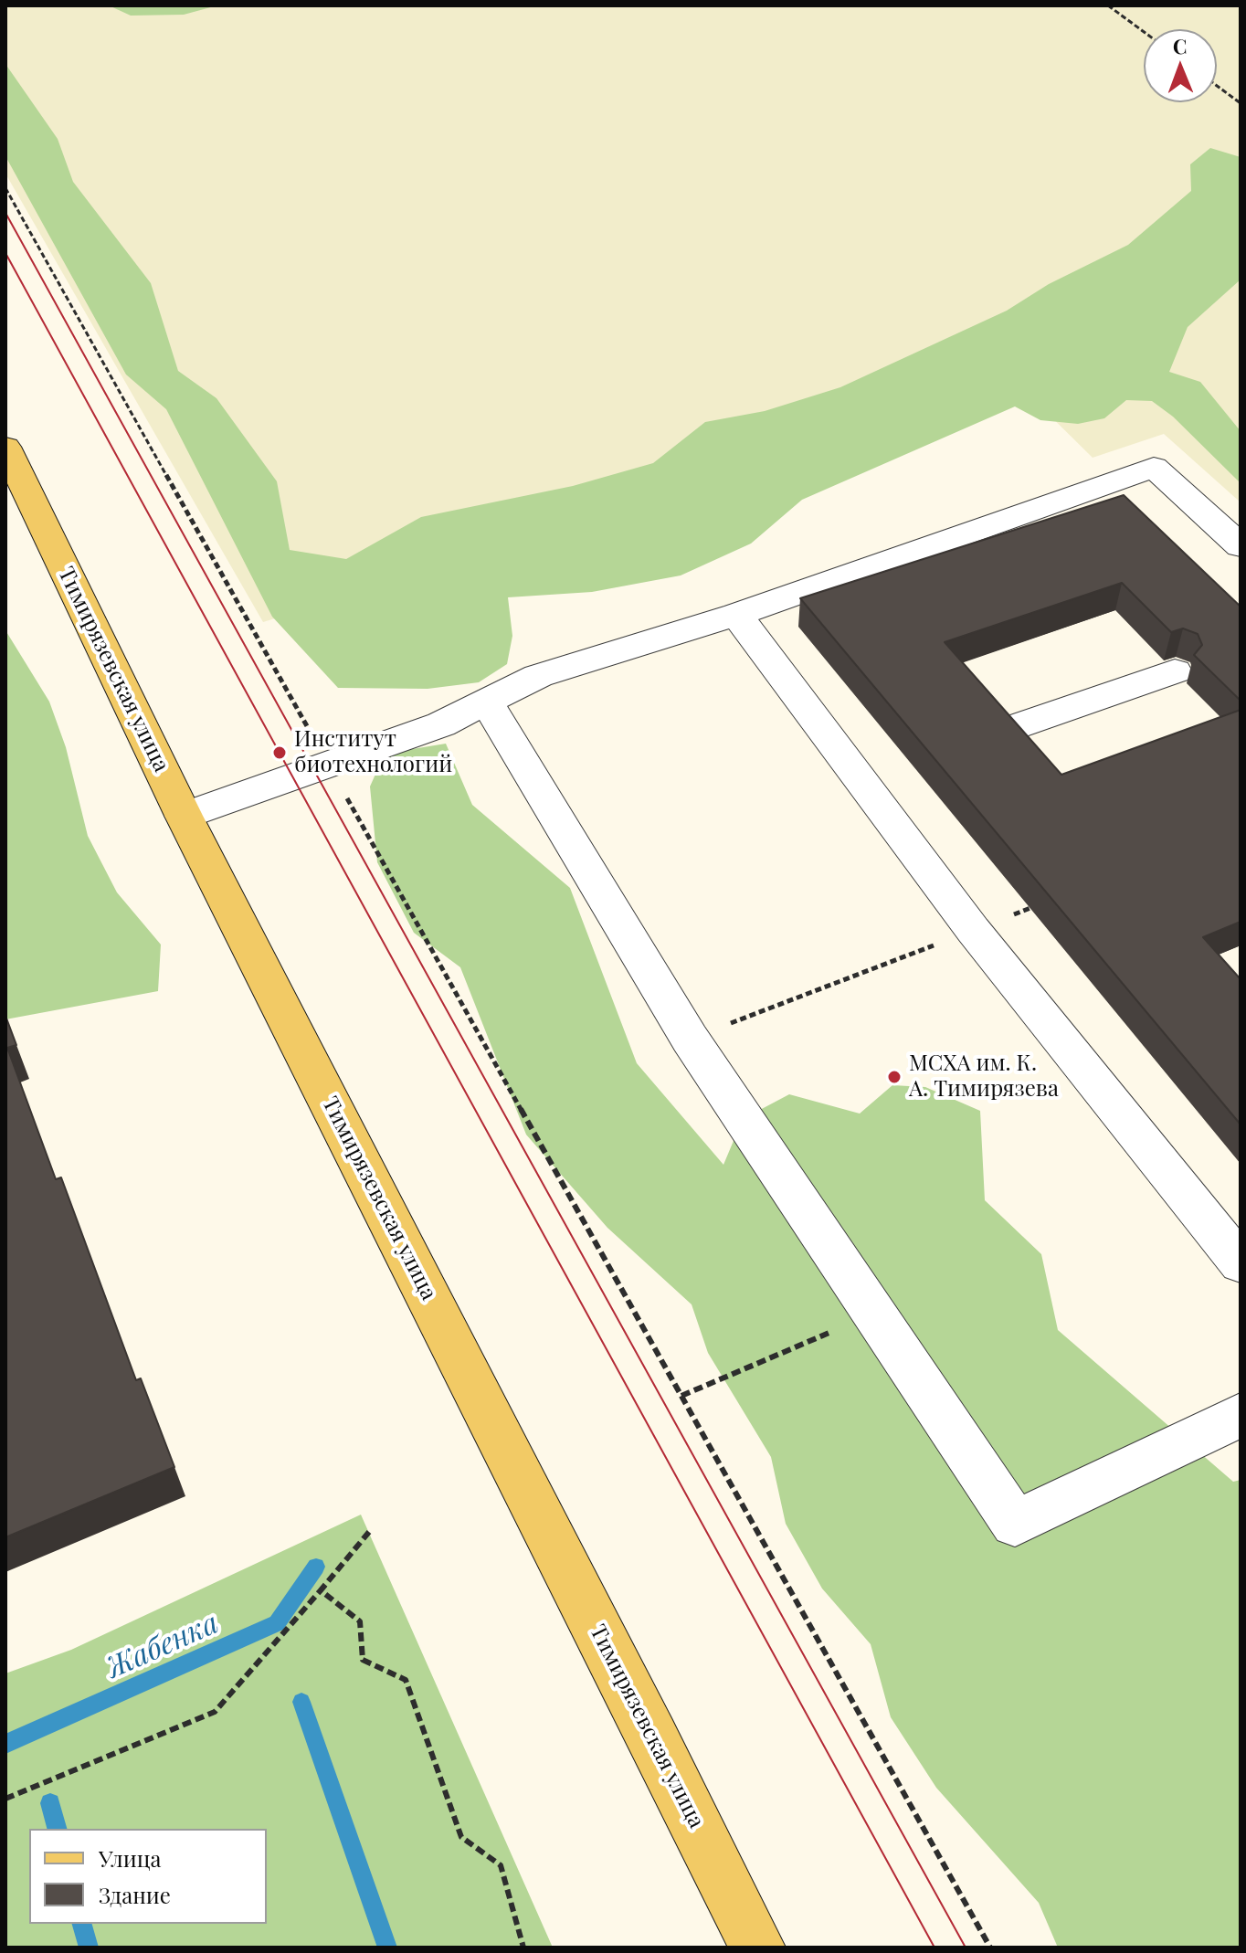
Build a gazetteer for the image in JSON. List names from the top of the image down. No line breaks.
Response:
{"streets":{"main road":["Тимирязевская улица"]},"water":["Жабенка"],"places":["Институт биотехнологий","МСХА им. К. А. Тимирязева"],"legend":["Улица","Здание"],"north":"top"}
